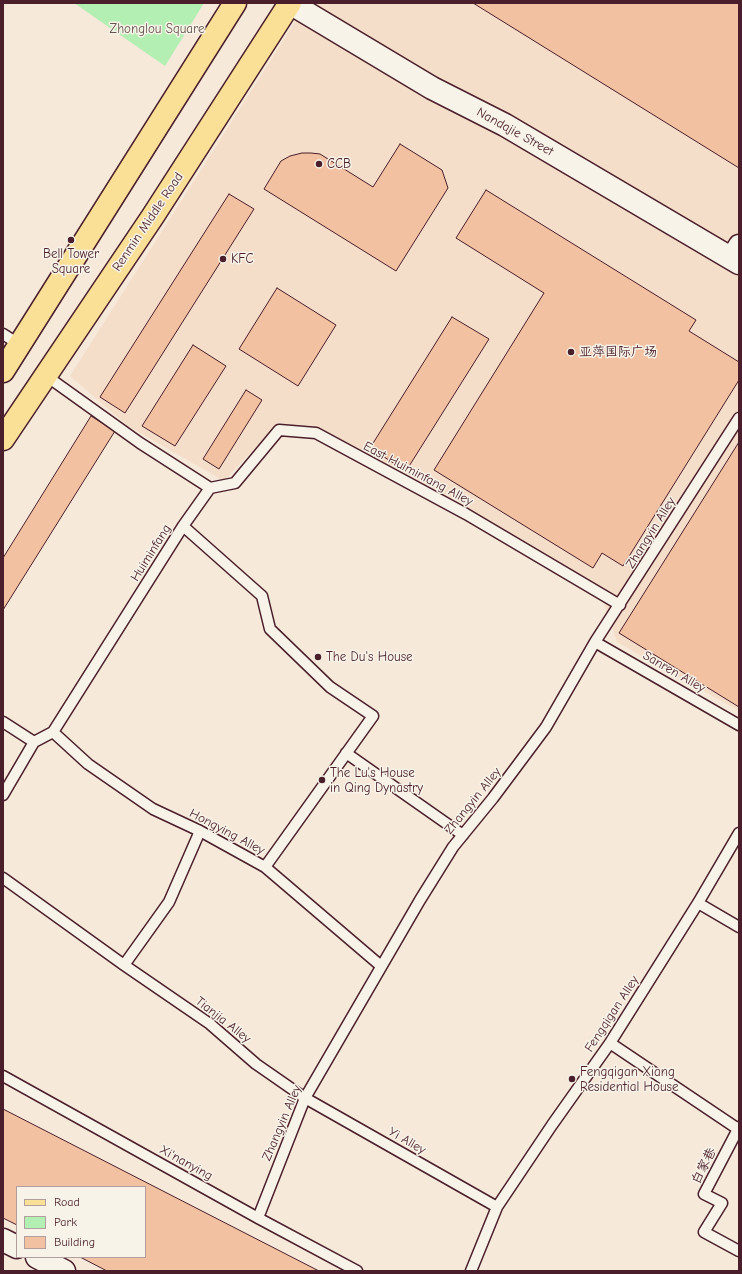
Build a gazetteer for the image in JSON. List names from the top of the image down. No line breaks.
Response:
{"streets":{"main road":["Nandajie Street","Renmin Middle Road"],"lane":["East Huiminfang Alley","Zhangyin Alley","Huiminfang","Sanren Alley","Hongying Alley","Fengqigan Alley","Tianjia Alley","Yi Alley","Xi'nanying","白家巷"]},"crossings":[["Nandajie Street","Renmin Middle Road"],["East Huiminfang Alley","Zhangyin Alley"],["East Huiminfang Alley","Huiminfang"],["Zhangyin Alley","Sanren Alley"],["Zhangyin Alley","Hongying Alley"],["Zhangyin Alley","Tianjia Alley"],["Zhangyin Alley","Yi Alley"],["Zhangyin Alley","Xi'nanying"],["Huiminfang","Hongying Alley"],["Fengqigan Alley","Yi Alley"],["Tianjia Alley","Yi Alley"]],"parks":["Zhonglou Square"],"places":["CCB","Bell Tower Square","KFC","亚萍国际广场","The Du's House","The Lu's House in Qing Dynastry","Fengqigan Xiang Residential House"],"legend":["Road","Park","Building"]}
